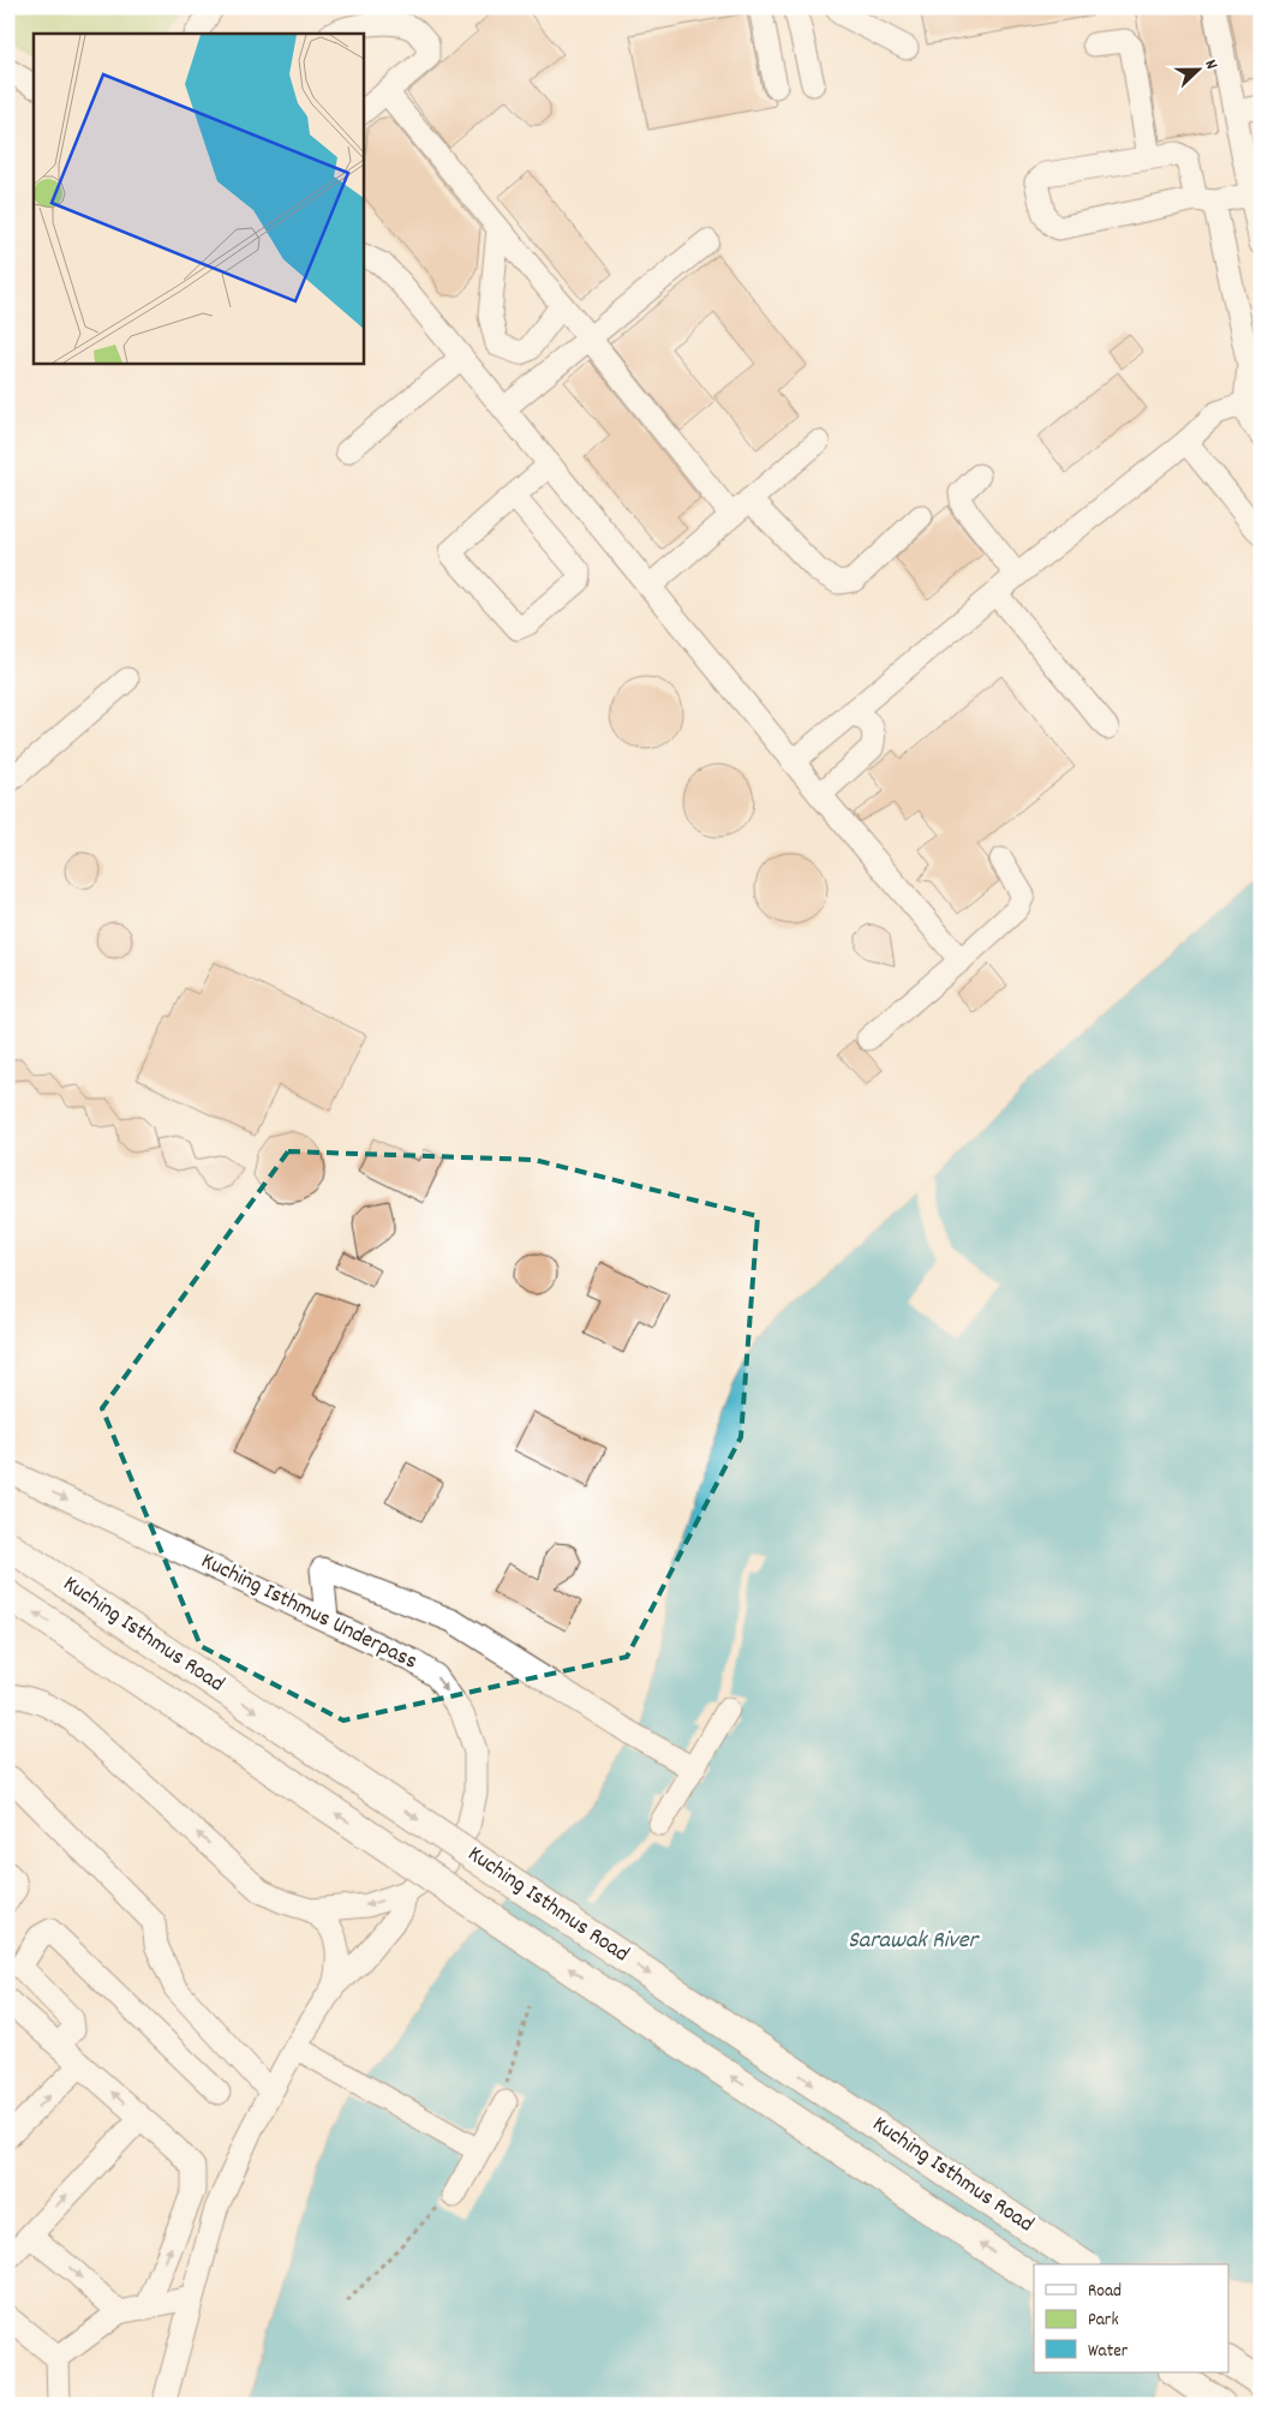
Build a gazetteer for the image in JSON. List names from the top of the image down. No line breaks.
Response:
{"streets":{"main road":["Kuching Isthmus Road"],"street":["Kuching Isthmus Underpass"]},"water":["Sarawak River"],"legend":["Road","Park","Water"],"north":"right"}
